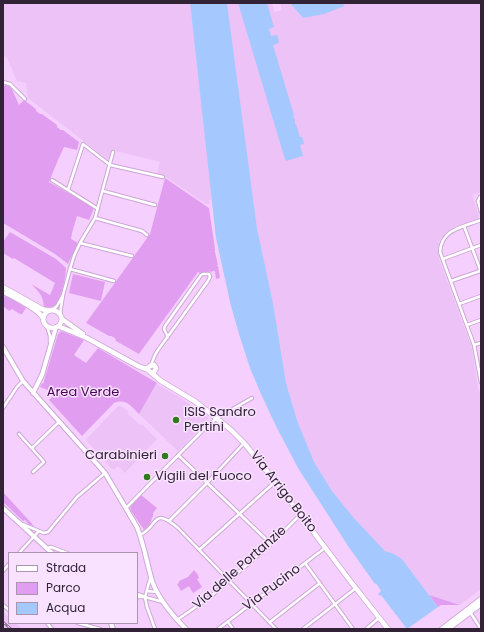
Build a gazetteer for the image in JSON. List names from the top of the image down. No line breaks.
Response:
{"streets":{"main road":["Via Arrigo Boito"],"street":["Via delle Portanzie","Via Pucino"]},"crossings":[["Via Arrigo Boito","Via delle Portanzie"],["Via Arrigo Boito","Via Pucino"]],"parks":["Area Verde"],"places":["ISIS Sandro Pertini","Carabinieri","Vigili del Fuoco"],"legend":["Strada","Parco","Acqua"]}
